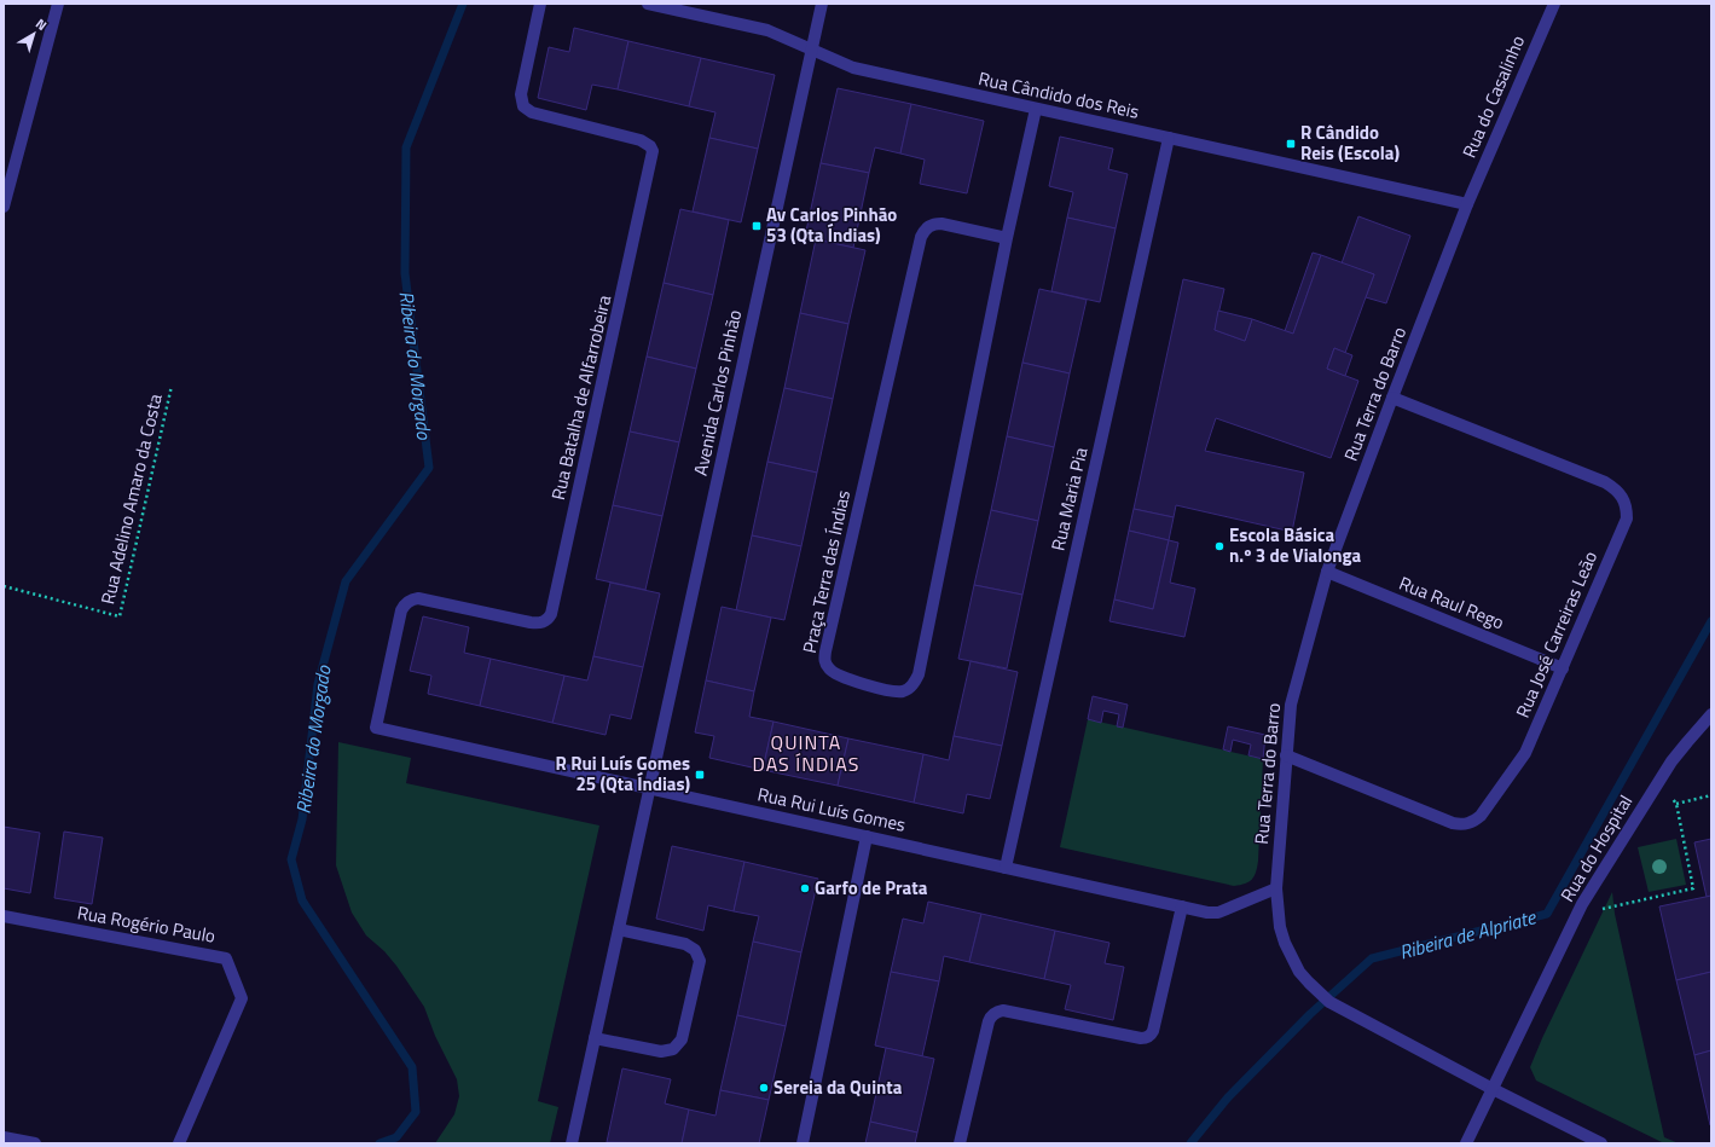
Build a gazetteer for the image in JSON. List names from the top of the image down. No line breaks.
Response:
{"streets":{"street":["Rua Cândido dos Reis","Rua do Casalinho","Avenida Carlos Pinhão","Rua Terra do Barro","Rua Batalha de Alfarrobeira","Rua Maria Pia","Praça Terra das Índias","Rua Raul Rego","Rua José Carreiras Leão","Rua Rui Luís Gomes","Rua do Hospital","Rua Rogério Paulo"],"path":["Rua Adelino Amaro da Costa"]},"crossings":[["Rua Cândido dos Reis","Rua do Casalinho"],["Rua Cândido dos Reis","Avenida Carlos Pinhão"],["Rua Cândido dos Reis","Rua Terra do Barro"],["Rua Cândido dos Reis","Rua Maria Pia"],["Rua Cândido dos Reis","Praça Terra das Índias"],["Rua do Casalinho","Rua Terra do Barro"],["Avenida Carlos Pinhão","Rua Rui Luís Gomes"],["Rua Terra do Barro","Rua Raul Rego"],["Rua Terra do Barro","Rua José Carreiras Leão"],["Rua Terra do Barro","Rua Rui Luís Gomes"],["Rua Terra do Barro","Rua do Hospital"],["Rua Batalha de Alfarrobeira","Rua Rui Luís Gomes"],["Rua Maria Pia","Rua Rui Luís Gomes"],["Rua Raul Rego","Rua José Carreiras Leão"]],"districts":["QUINTA DAS ÍNDIAS"],"water":["Ribeira do Morgado","Ribeira de Alpriate"],"places":{"transit":["R Cândido Reis (Escola)","Av Carlos Pinhão 53 (Qta Índias)","R Rui Luís Gomes 25 (Qta Índias)"],"other":["Escola Básica n.º 3 de Vialonga","Garfo de Prata","Sereia da Quinta"]},"north":"top right"}
